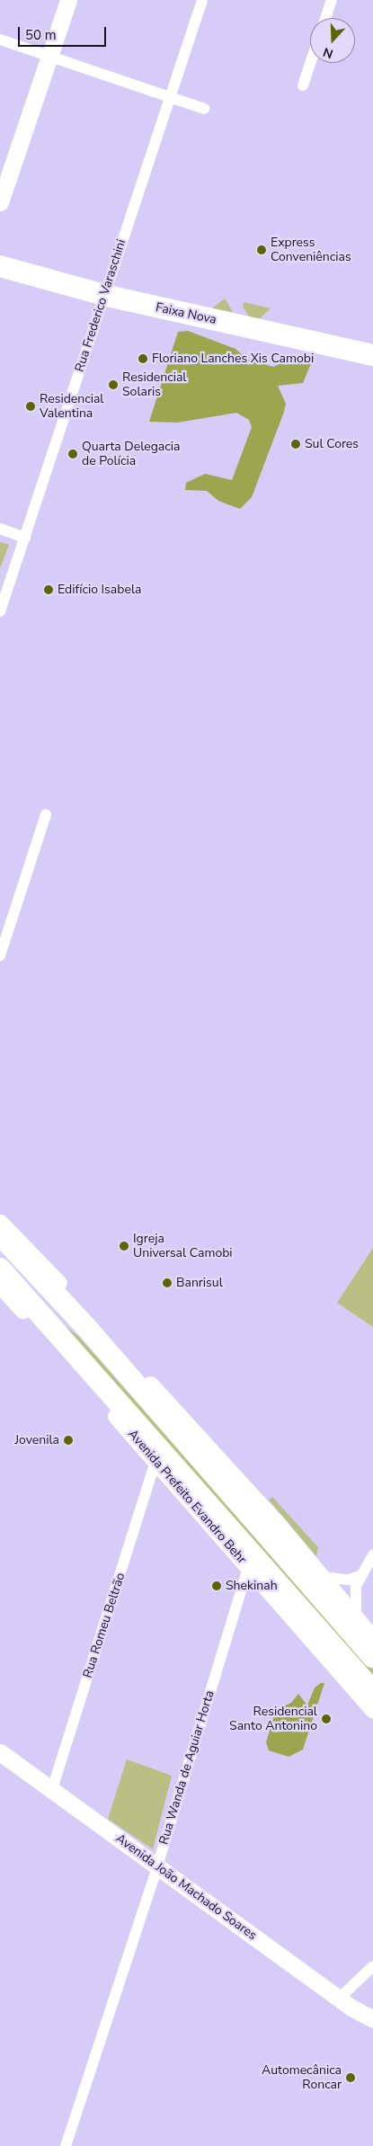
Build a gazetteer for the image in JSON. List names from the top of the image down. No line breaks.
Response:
{"streets":{"highway":["Faixa Nova","Avenida Prefeito Evandro Behr"],"main road":["Avenida João Machado Soares"],"street":["Rua Frederico Varaschini","Rua Romeu Beltrão","Rua Wanda de Aguiar Horta"]},"crossings":[["Rua Frederico Varaschini","Faixa Nova"],["Avenida Prefeito Evandro Behr","Rua Romeu Beltrão"],["Avenida Prefeito Evandro Behr","Rua Wanda de Aguiar Horta"],["Rua Romeu Beltrão","Avenida João Machado Soares"],["Rua Wanda de Aguiar Horta","Avenida João Machado Soares"]],"places":["Express Conveniências","Floriano Lanches Xis Camobi","Residencial Solaris","Residencial Valentina","Sul Cores","Quarta Delegacia de Polícia","Edifício Isabela","Igreja Universal Camobi","Banrisul","Jovenila","Shekinah","Residencial Santo Antonino","Automecânica Roncar"],"scale_bar":"50 m","north":"bottom"}
